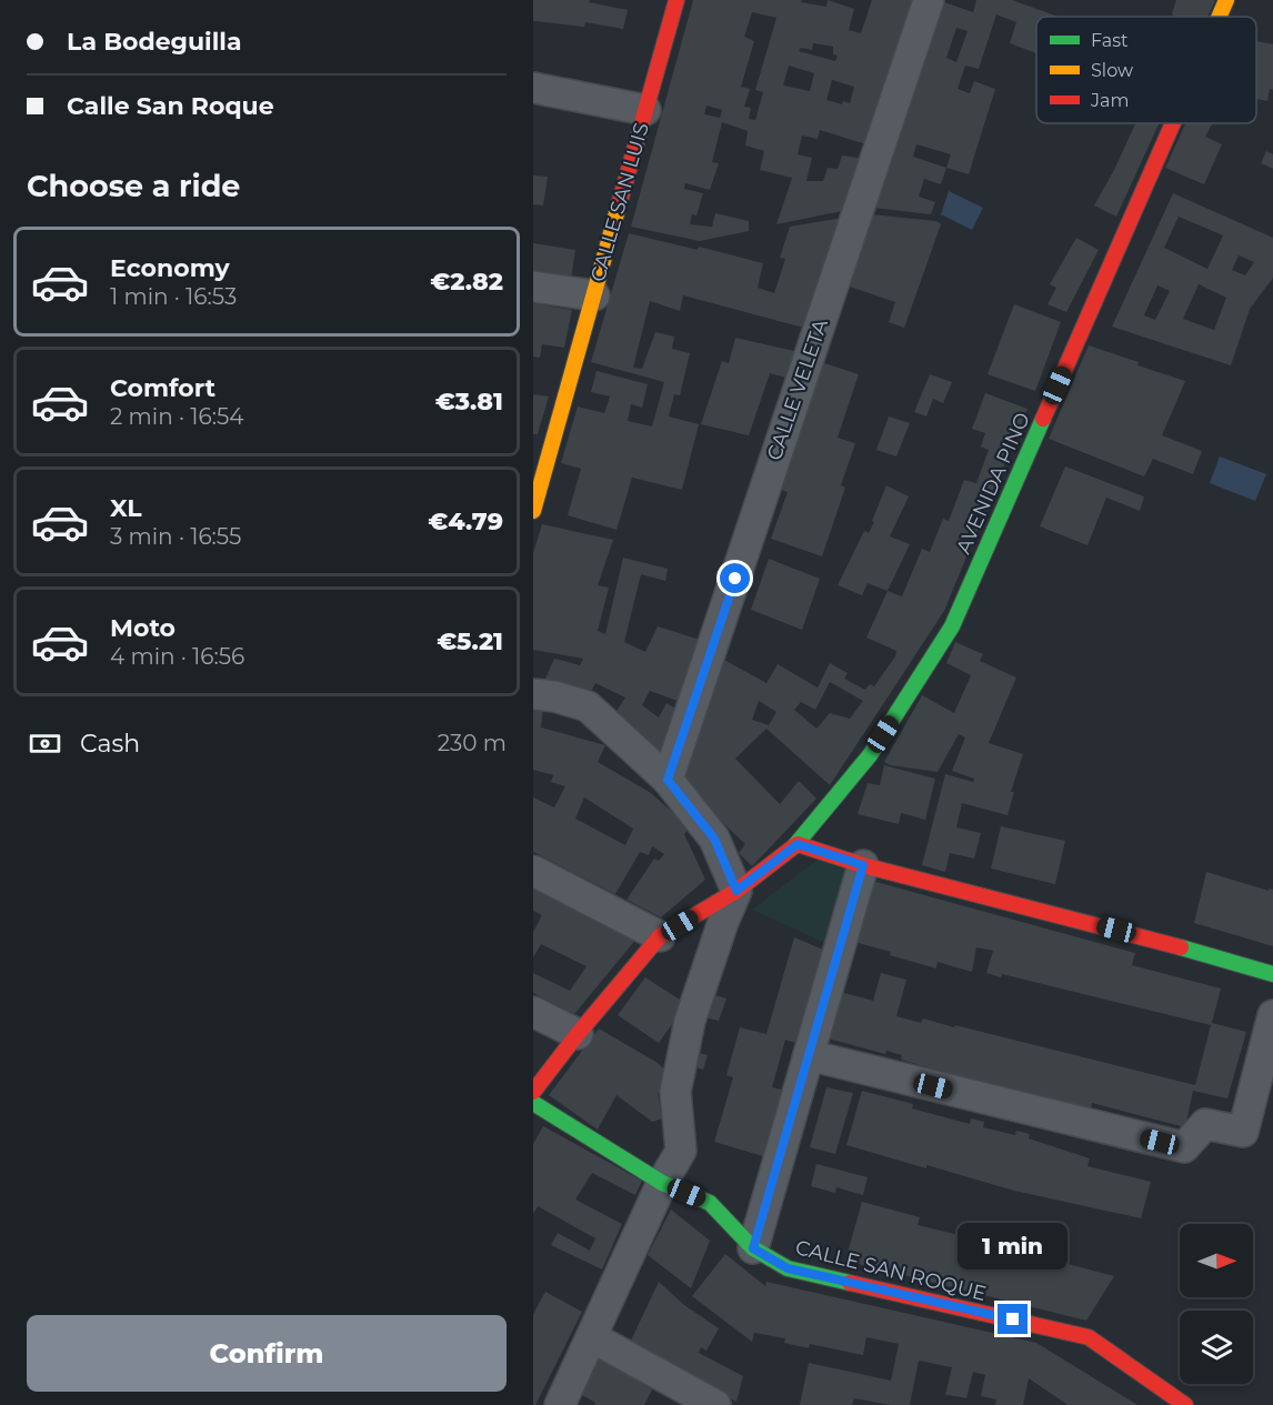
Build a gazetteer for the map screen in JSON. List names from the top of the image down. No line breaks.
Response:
{"streets":{"street":["CALLE SAN LUIS","CALLE VELETA","AVENIDA PINO","CALLE SAN ROQUE"]},"legend":["Fast","Slow","Jam"],"north":"right","page":{"banner":["La Bodeguilla","Calle San Roque"],"heading":"Choose a ride","list":[{"name":"Economy","note":"1 min · 16:53","value":"€2.82"},{"name":"Comfort","note":"2 min · 16:54","value":"€3.81"},{"name":"XL","note":"3 min · 16:55","value":"€4.79"},{"name":"Moto","note":"4 min · 16:56","value":"€5.21"}],"pay":["Cash","230 m"],"bubble":"1 min","buttons":"Confirm"}}
